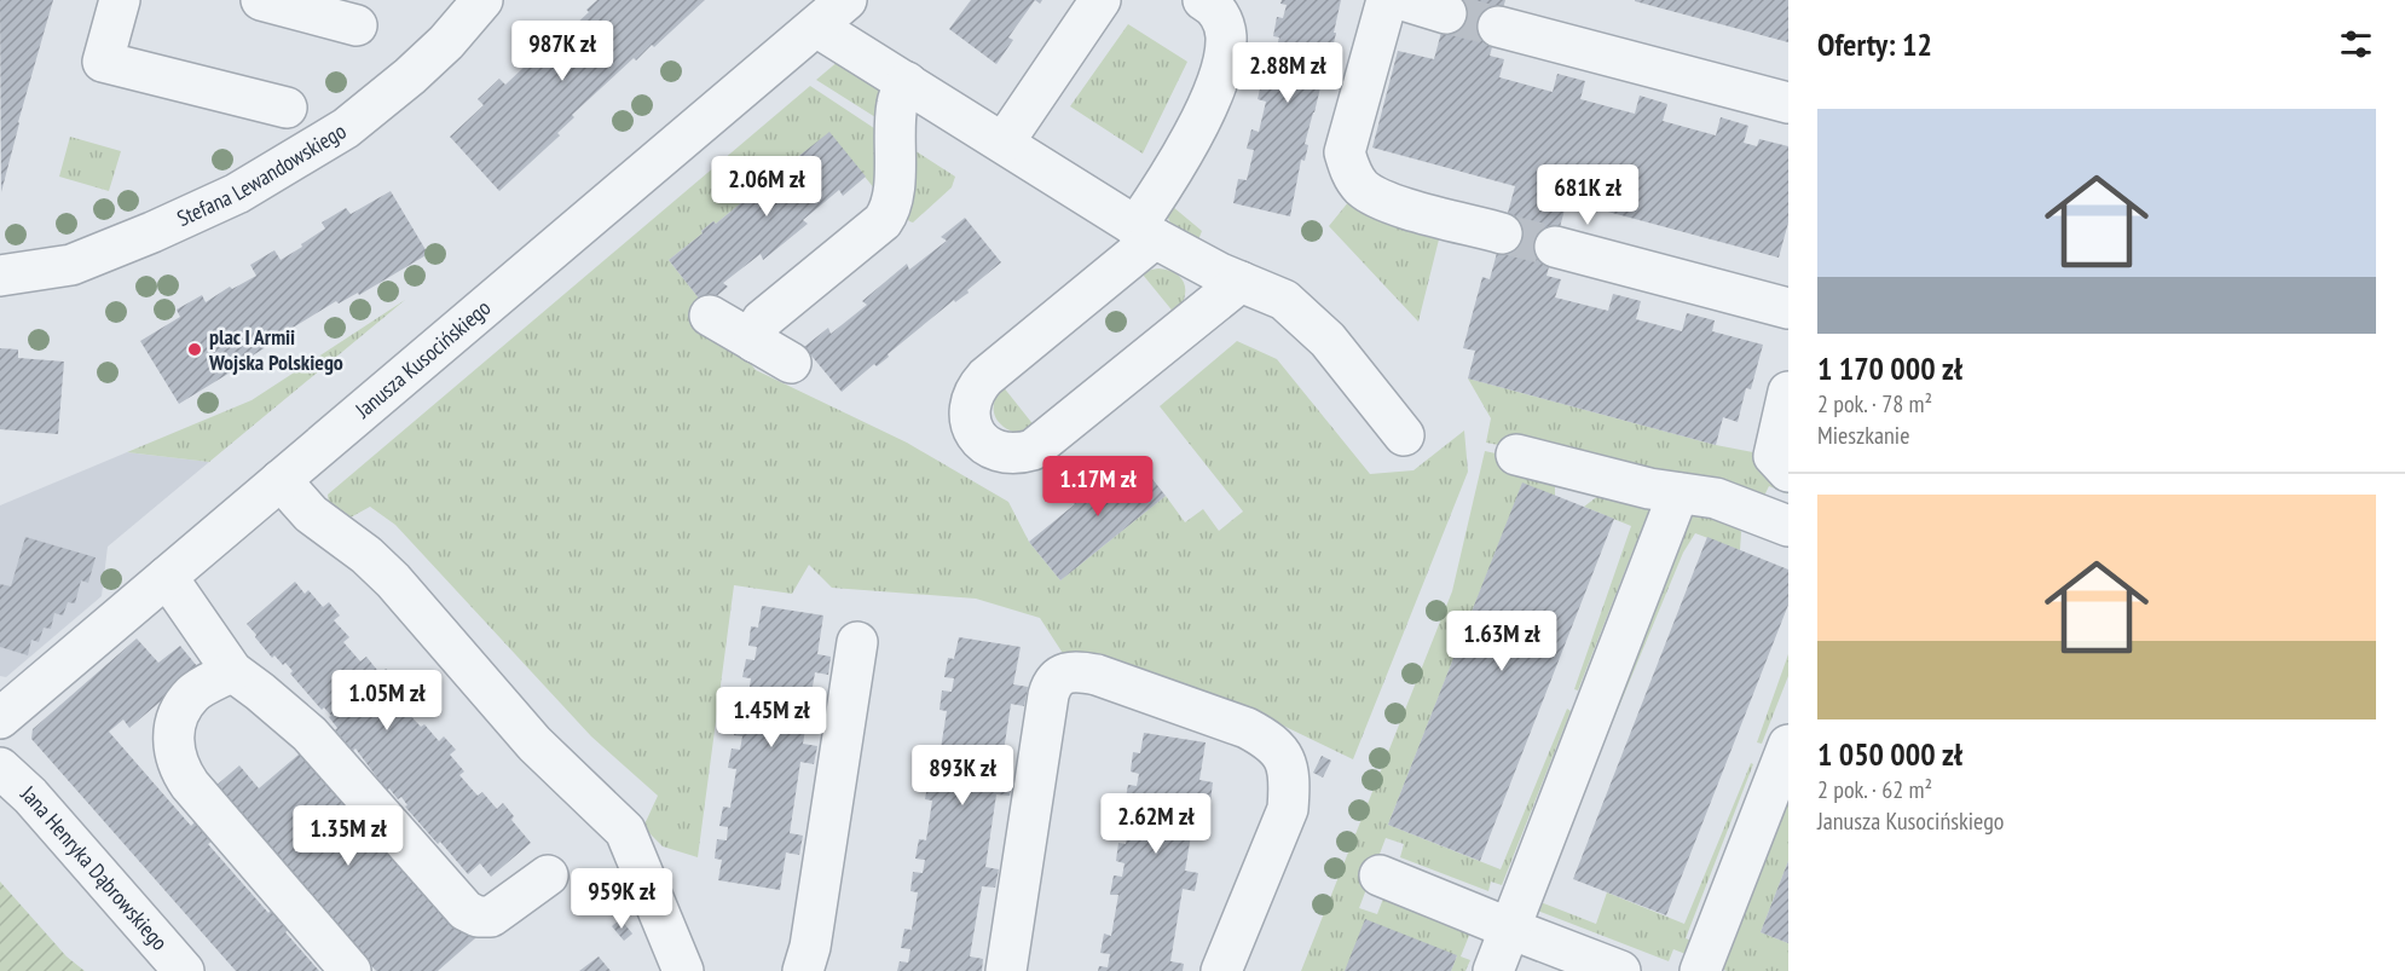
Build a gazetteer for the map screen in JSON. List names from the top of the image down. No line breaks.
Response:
{"streets":{"street":["Stefana Lewandowskiego","Janusza Kusocińskiego","Jana Henryka Dąbrowskiego"]},"places":["plac I Armii Wojska Polskiego"],"page":{"heading":"Oferty: 12","price":["987K zł","2.88M zł","2.06M zł","681K zł","1.17M zł","1.63M zł","1.05M zł","1.45M zł","893K zł","2.62M zł","1.35M zł","959K zł"],"list":[{"name":"1 170 000 zł","note":"2 pok. · 78 m² · Mieszkanie"},{"name":"1 050 000 zł","note":"2 pok. · 62 m² · Janusza Kusocińskiego"}]}}
